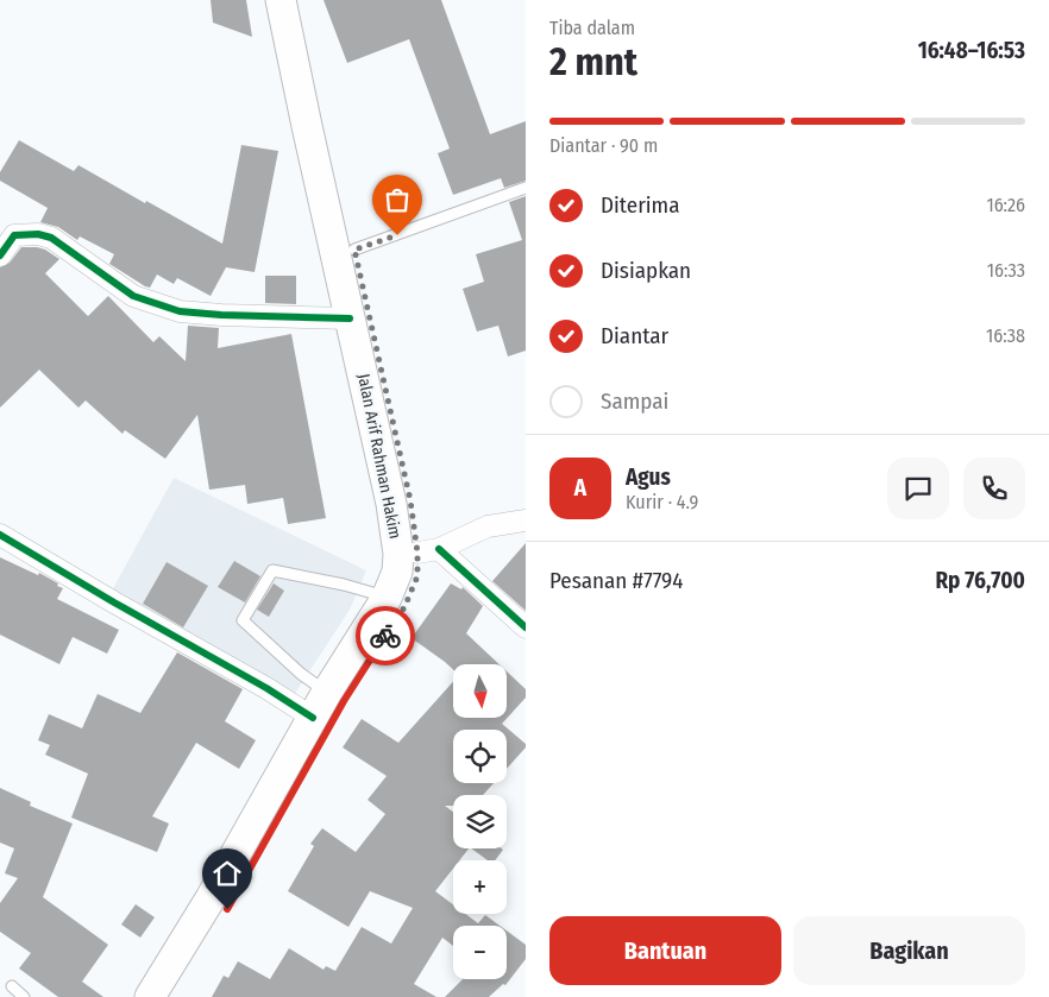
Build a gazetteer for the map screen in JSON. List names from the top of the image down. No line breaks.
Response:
{"streets":{"main road":["Jalan Arif Rahman Hakim"]},"north":"bottom","page":{"heading":["2 mnt","Tiba dalam","16:48–16:53"],"panel":["Agus","Kurir · 4.9","Pesanan #7794","Rp 76,700"],"bar":"Diantar · 90 m","list":[["Diterima","16:26"],["Disiapkan","16:33"],["Diantar","16:38"],"Sampai"],"round":"A","map_buttons":["+","−"],"buttons":["Bantuan","Bagikan"]}}
